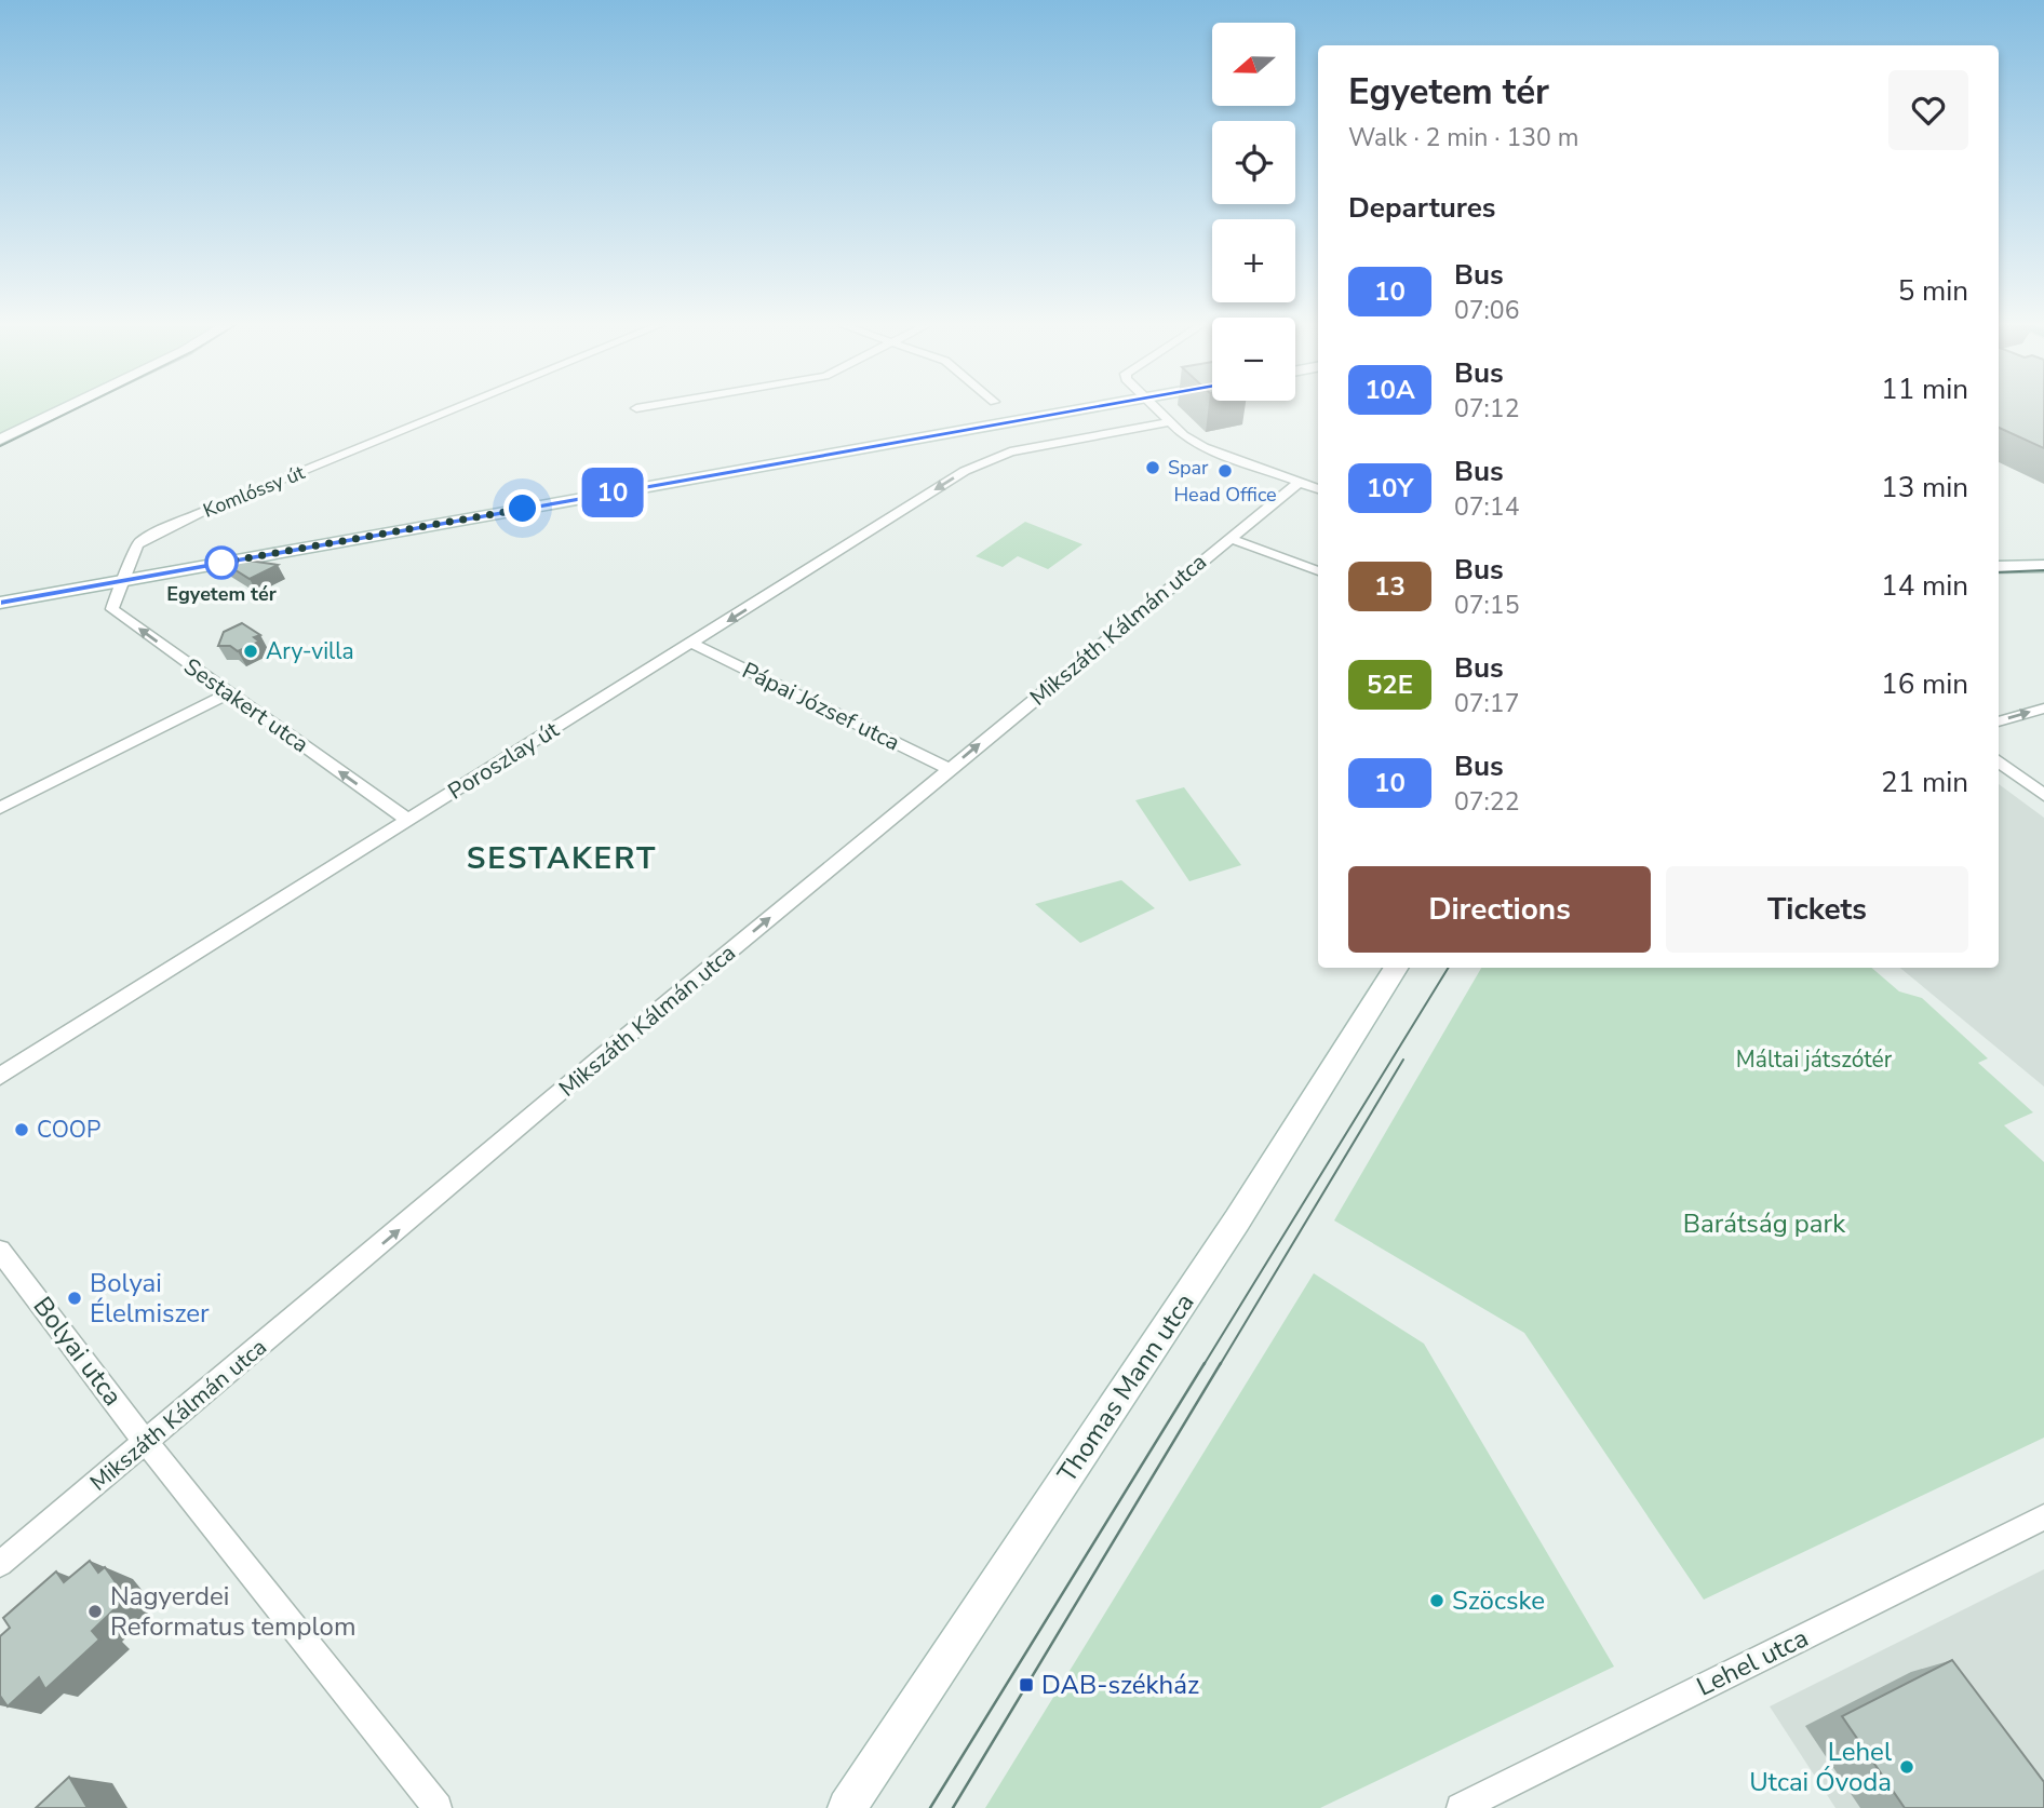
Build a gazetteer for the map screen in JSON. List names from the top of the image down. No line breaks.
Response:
{"streets":{"street":["Komlóssy út","Mikszáth Kálmán utca","Sestakert utca","Pápai József utca","Poroszlay út","Bolyai utca","Thomas Mann utca","Lehel utca"]},"crossings":[["Komlóssy út","Sestakert utca"],["Mikszáth Kálmán utca","Pápai József utca"],["Mikszáth Kálmán utca","Bolyai utca"],["Sestakert utca","Poroszlay út"],["Pápai József utca","Poroszlay út"]],"one_way":["Mikszáth Kálmán utca","Sestakert utca"],"districts":["SESTAKERT"],"parks":["Máltai játszótér","Barátság park"],"places":{"other":["Spar","Head Office","Egyetem tér","Ary-villa","COOP","Bolyai Élelmiszer","Szöcske","Nagyerdei Reformatus templom","Lehel Utcai Óvoda"],"transit":["DAB-székház"]},"lines":["bus line 10"],"north":"left","page":{"on_map":"10","map_buttons":["+","−"],"heading":[["Egyetem tér","Walk · 2 min · 130 m"],"Departures"],"list":[{"mark":"10","name":"Bus","note":"07:06","value":"5 min"},{"mark":"10A","name":"Bus","note":"07:12","value":"11 min"},{"mark":"10Y","name":"Bus","note":"07:14","value":"13 min"},{"mark":"13","name":"Bus","note":"07:15","value":"14 min"},{"mark":"52E","name":"Bus","note":"07:17","value":"16 min"},{"mark":"10","name":"Bus","note":"07:22","value":"21 min"}],"buttons":["Directions","Tickets"]}}
